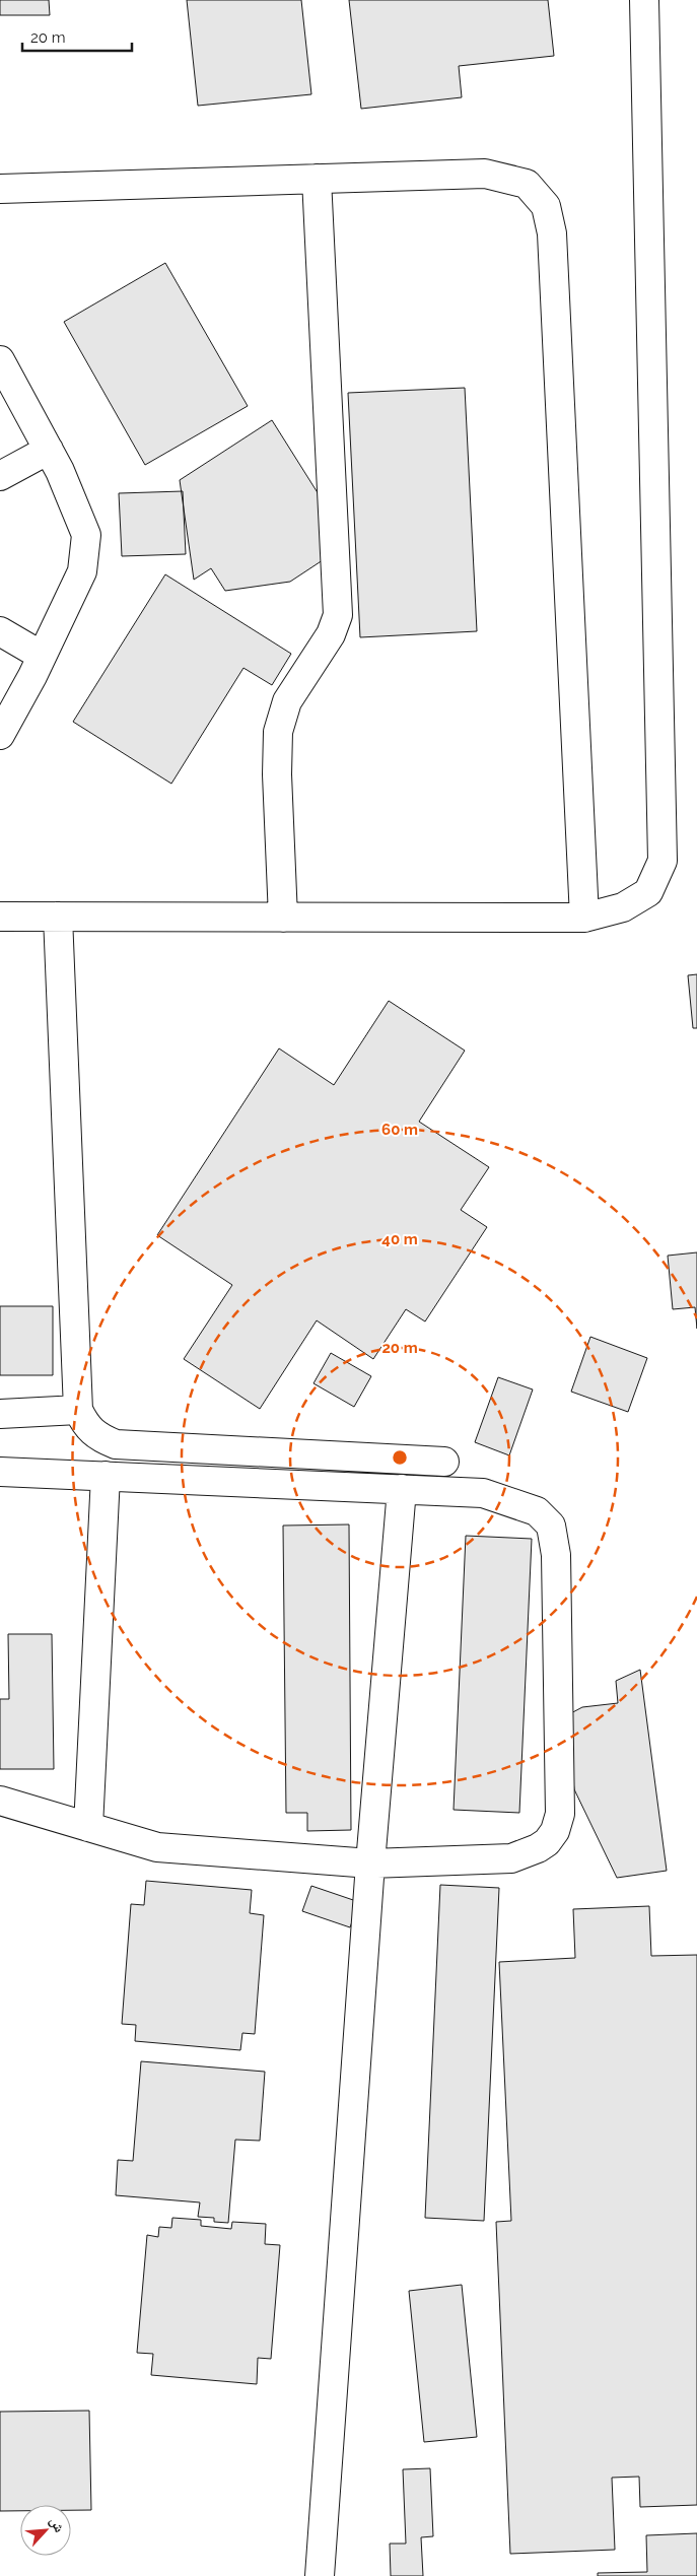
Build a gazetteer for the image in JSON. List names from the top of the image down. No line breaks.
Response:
{"scale_bar":"20 m","north":"top right","rings":["60 m","40 m","20 m"]}
